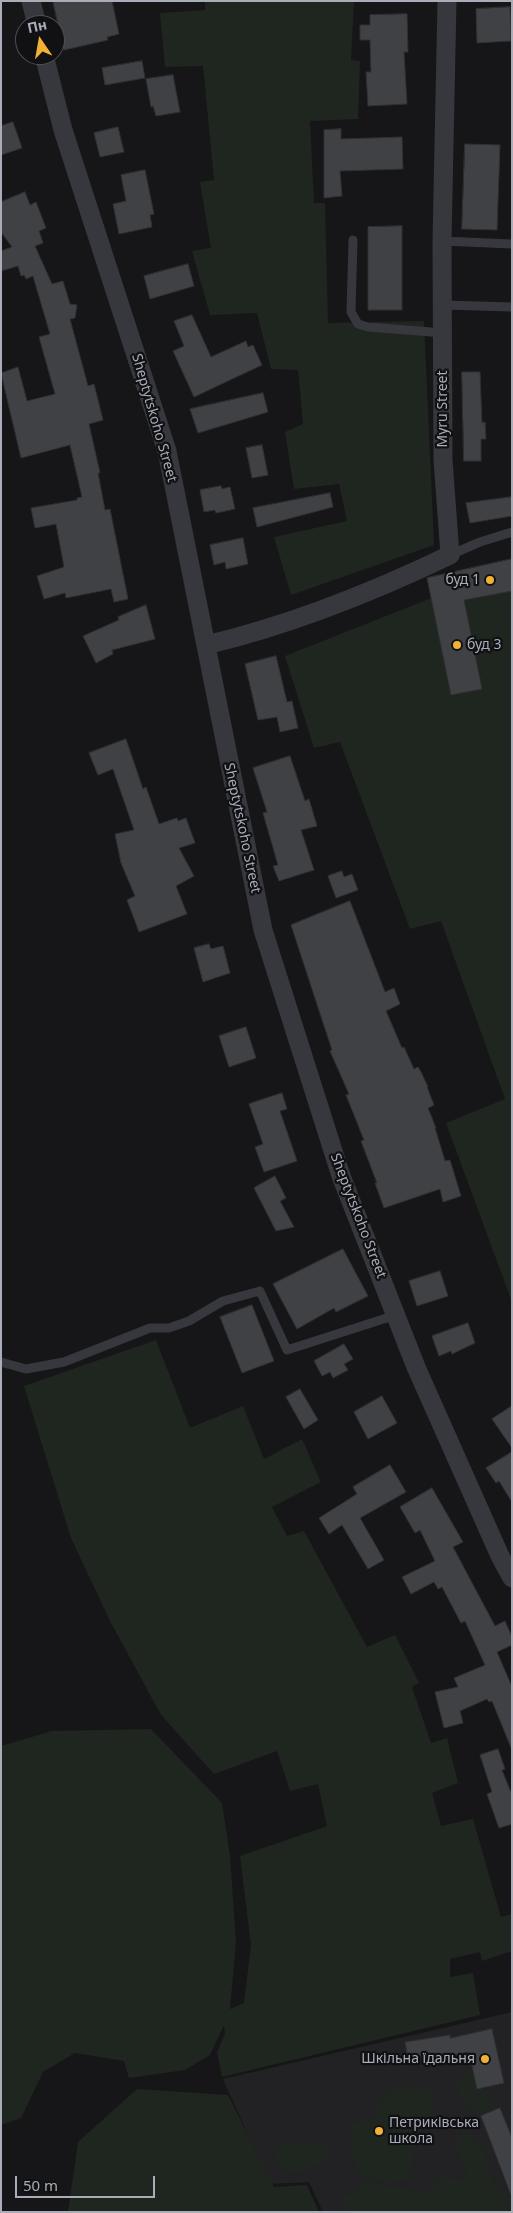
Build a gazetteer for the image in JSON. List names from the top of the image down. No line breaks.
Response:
{"streets":{"street":["Myru Street","Sheptytskoho Street"]},"places":["буд 1","буд 3","Шкільна їдальня","Петриківська школа"],"scale_bar":"50 m","north":"top"}
